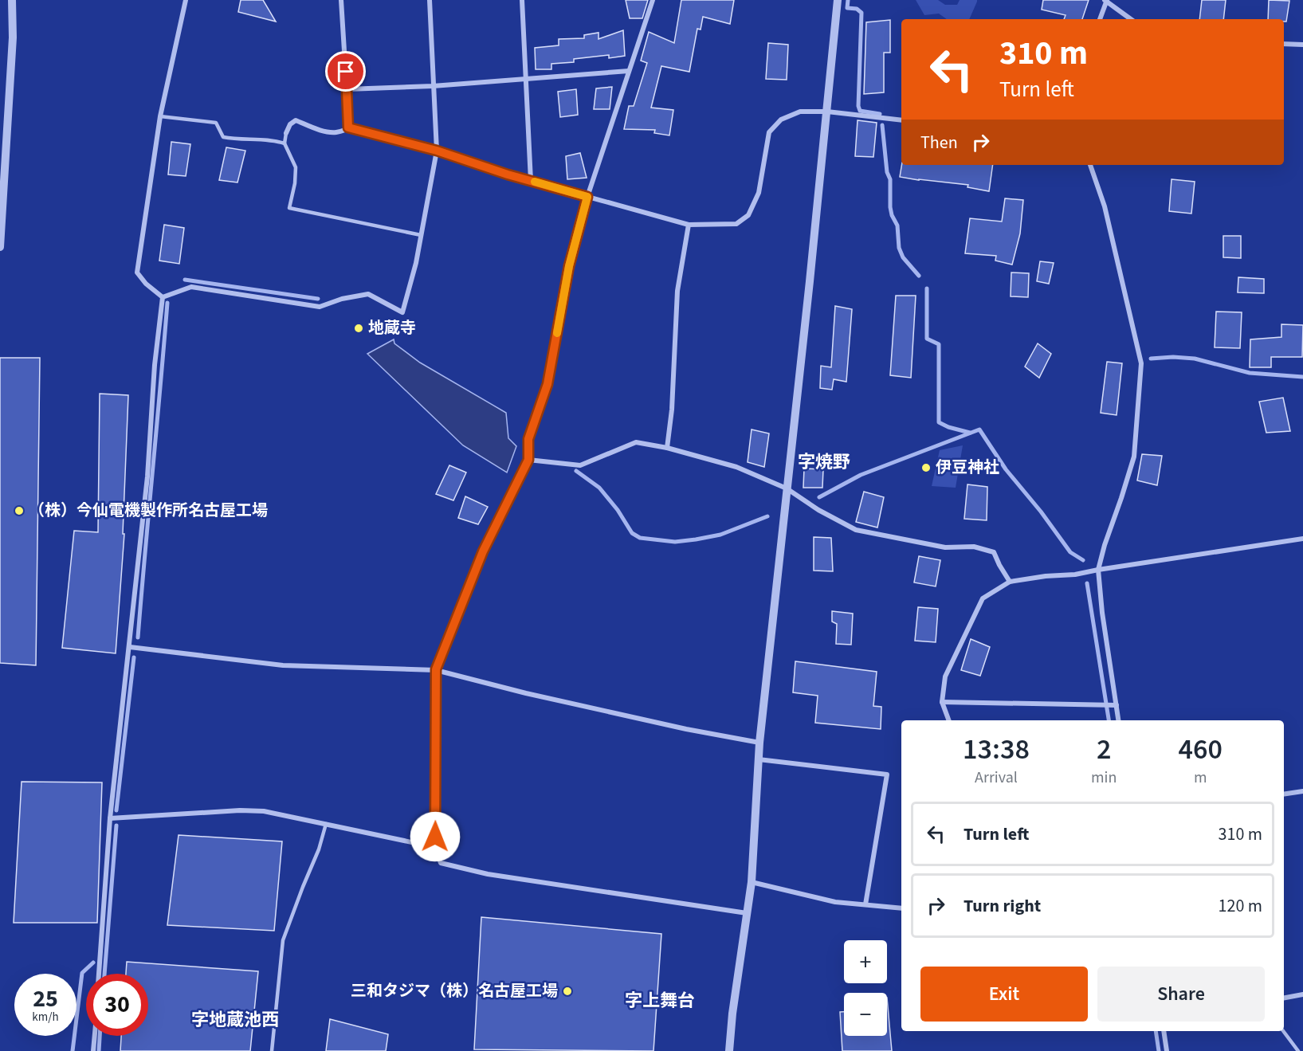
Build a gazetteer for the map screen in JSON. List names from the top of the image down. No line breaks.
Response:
{"districts":["字焼野","字上舞台","字地蔵池西"],"places":["地蔵寺","伊豆神社","（株）今仙電機製作所名古屋工場","三和タジマ（株）名古屋工場"],"page":{"turn":["310 m","Turn left"],"then":"Then","eta":["13:38","Arrival","2","min","460","m"],"list":[{"name":"Turn left","value":"310 m"},{"name":"Turn right","value":"120 m"}],"map_buttons":["+","−"],"buttons":["Exit","Share"],"speed":"25 km/h","limit":"30"}}
